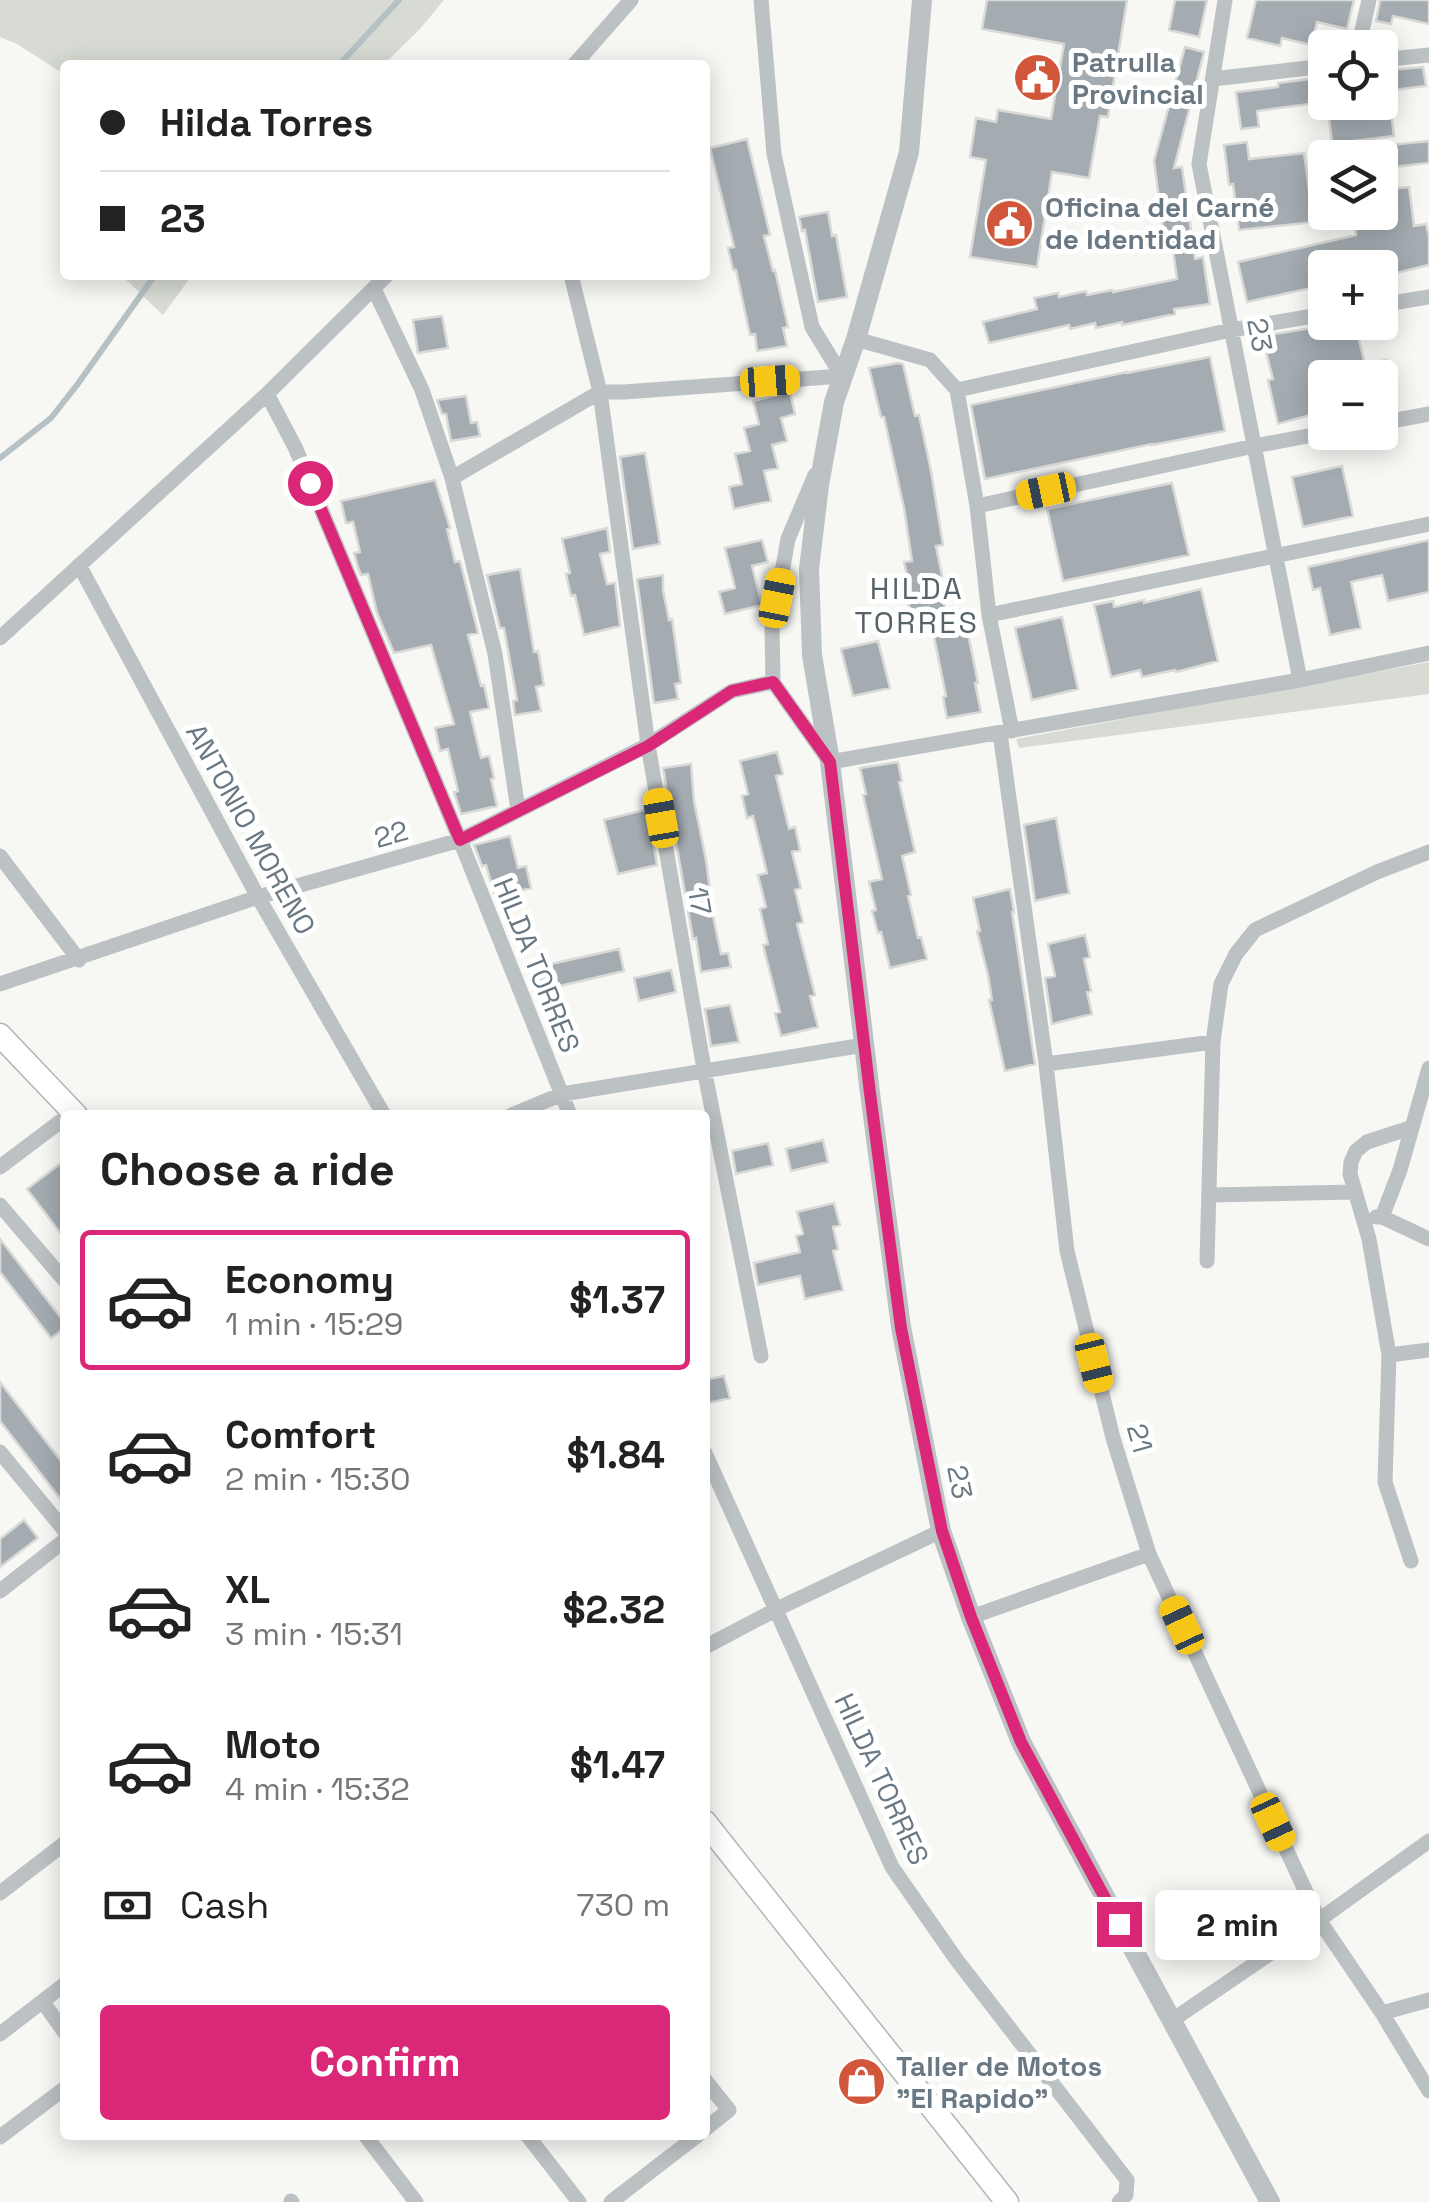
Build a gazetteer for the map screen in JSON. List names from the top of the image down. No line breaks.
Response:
{"streets":{"street":["23","ANTONIO MORENO","22","17","HILDA TORRES","21"]},"crossings":[["23","22"],["ANTONIO MORENO","22"],["22","17"],["22","HILDA TORRES"]],"districts":["HILDA TORRES"],"places":{"public building":["Patrulla Provincial","Oficina del Carné de Identidad"],"shop":["Taller de Motos \"El Rapido\""]},"page":{"map_buttons":["+","−"],"banner":["Hilda Torres","23"],"heading":"Choose a ride","list":[{"name":"Economy","note":"1 min · 15:29","value":"$1.37"},{"name":"Comfort","note":"2 min · 15:30","value":"$1.84"},{"name":"XL","note":"3 min · 15:31","value":"$2.32"},{"name":"Moto","note":"4 min · 15:32","value":"$1.47"}],"pay":["Cash","730 m"],"bubble":"2 min","buttons":"Confirm"}}
